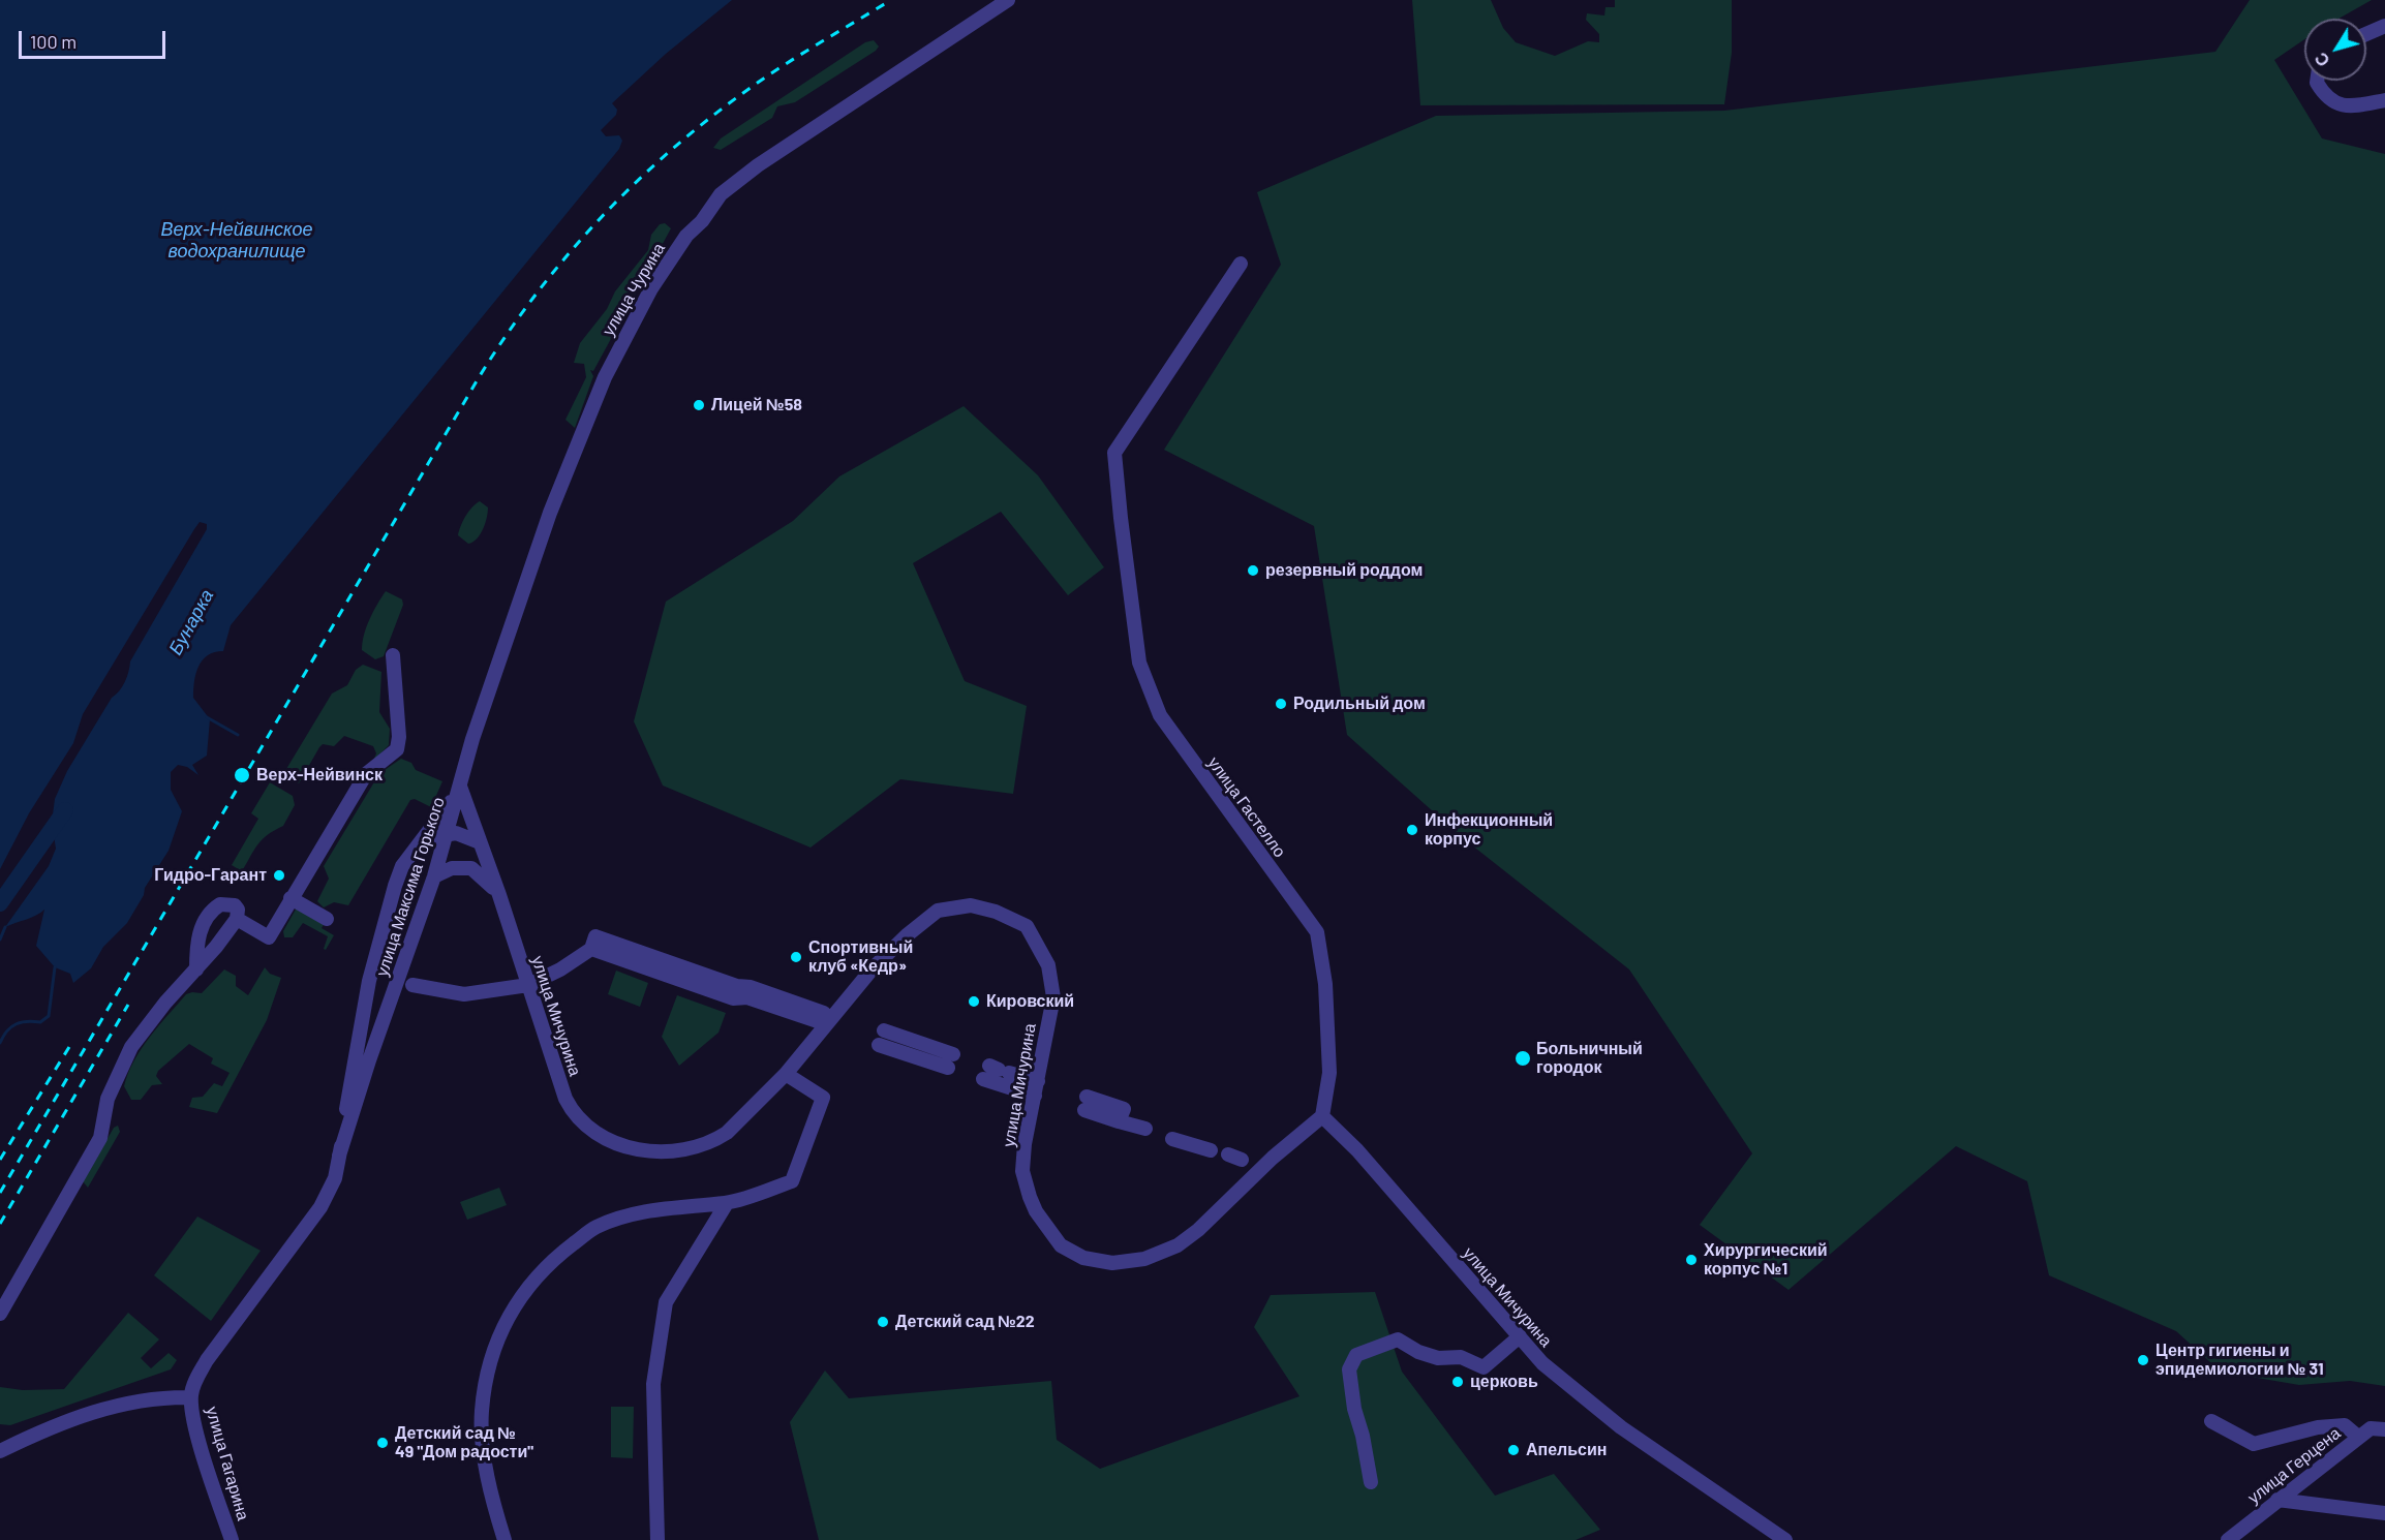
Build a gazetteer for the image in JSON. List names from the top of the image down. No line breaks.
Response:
{"streets":{"street":["улица Чурина","улица Гастелло","улица Максима Горького","улица Мичурина","улица Гагарина","улица Герцена"]},"crossings":[["улица Чурина","улица Максима Горького"],["улица Чурина","улица Мичурина"],["улица Гастелло","улица Мичурина"],["улица Максима Горького","улица Мичурина"],["улица Максима Горького","улица Гагарина"]],"water":["Верх-Нейвинское водохранилище","Бунарка"],"places":["Лицей №58","резервный роддом","Родильный дом","Верх-Нейвинск","Инфекционный корпус","Гидро-Гарант","Спортивный клуб «Кедр»","Кировский","Больничный городок","Хирургический корпус №1","Детский сад №22","Центр гигиены и эпидемиологии № 31","церковь","Детский сад № 49 \"Дом радости\"","Апельсин"],"scale_bar":"100 m","north":"bottom left"}
